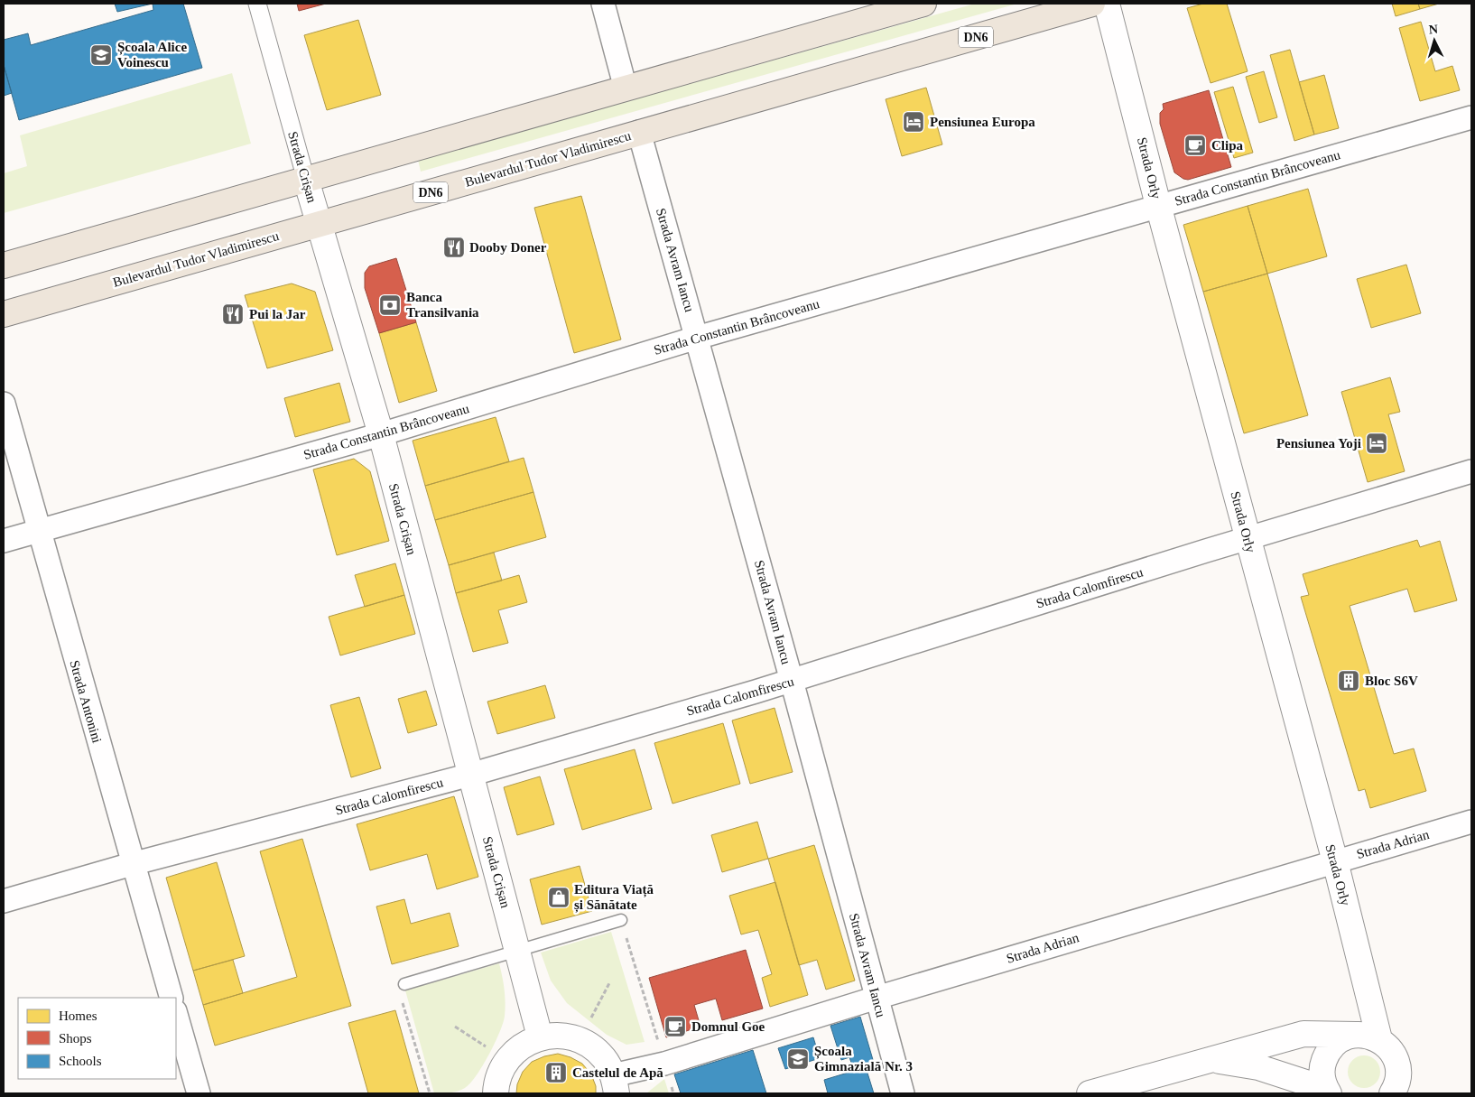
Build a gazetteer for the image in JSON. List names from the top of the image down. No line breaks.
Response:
{"streets":{"main road":["DN6","Bulevardul Tudor Vladimirescu"],"street":["Strada Crișan","Strada Orly","Strada Constantin Brâncoveanu","Strada Avram Iancu","Strada Calomfirescu","Strada Antonini","Strada Adrian"]},"crossings":[["Bulevardul Tudor Vladimirescu","Strada Crișan"],["Bulevardul Tudor Vladimirescu","Strada Avram Iancu"],["Strada Crișan","Strada Constantin Brâncoveanu"],["Strada Crișan","Strada Calomfirescu"],["Strada Orly","Strada Constantin Brâncoveanu"],["Strada Orly","Strada Calomfirescu"],["Strada Orly","Strada Adrian"],["Strada Constantin Brâncoveanu","Strada Avram Iancu"],["Strada Constantin Brâncoveanu","Strada Antonini"],["Strada Avram Iancu","Strada Calomfirescu"],["Strada Avram Iancu","Strada Adrian"],["Strada Calomfirescu","Strada Antonini"]],"places":{"school or university":["Școala Alice Voinescu","Școala Gimnazială Nr. 3"],"hotel":["Pensiunea Europa","Pensiunea Yoji"],"cafe":["Clipa","Domnul Goe"],"restaurant":["Dooby Doner","Pui la Jar"],"bank":["Banca Transilvania"],"building":["Bloc S6V","Castelul de Apă"],"shop":["Editura Viață și Sănătate"]},"legend":["Homes","Shops","Schools"],"north":"top"}
